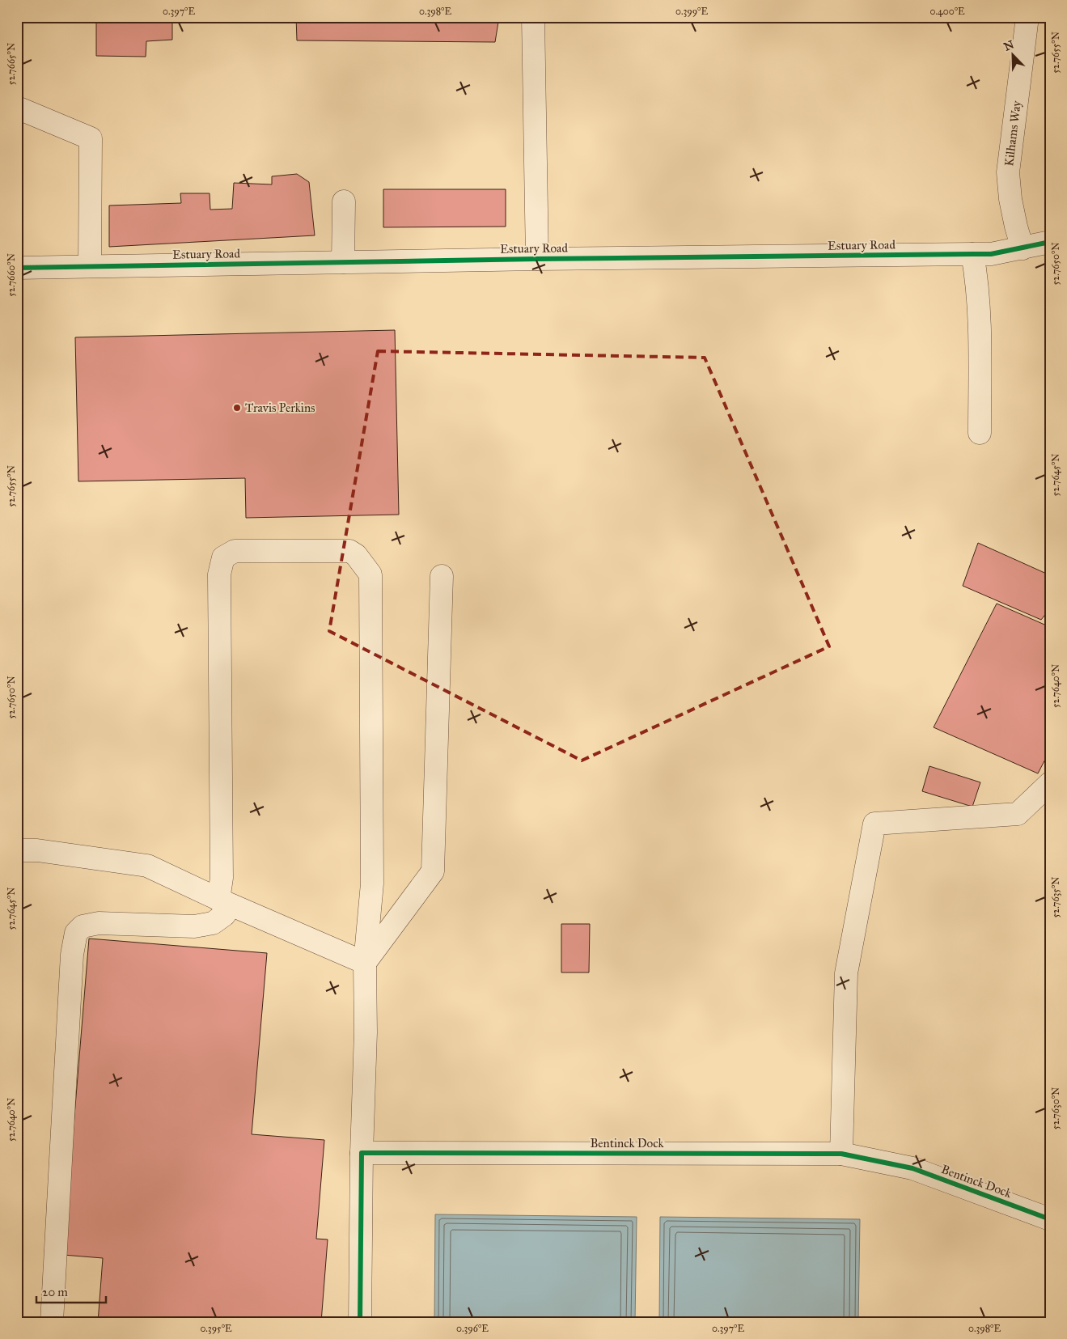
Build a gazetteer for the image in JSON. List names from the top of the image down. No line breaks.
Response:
{"streets":{"street":["Kilhams Way","Estuary Road","Bentinck Dock"]},"crossings":[["Kilhams Way","Estuary Road"]],"places":["Travis Perkins"],"scale_bar":"20 m","north":"top left","coordinates":["0.397°E","0.398°E","0.399°E","0.400°E","52.7655°N","52.7665°N","52.7650°N","52.7660°N","52.7645°N","52.7640°N","52.7635°N","52.7630°N","0.395°E","0.396°E"]}
